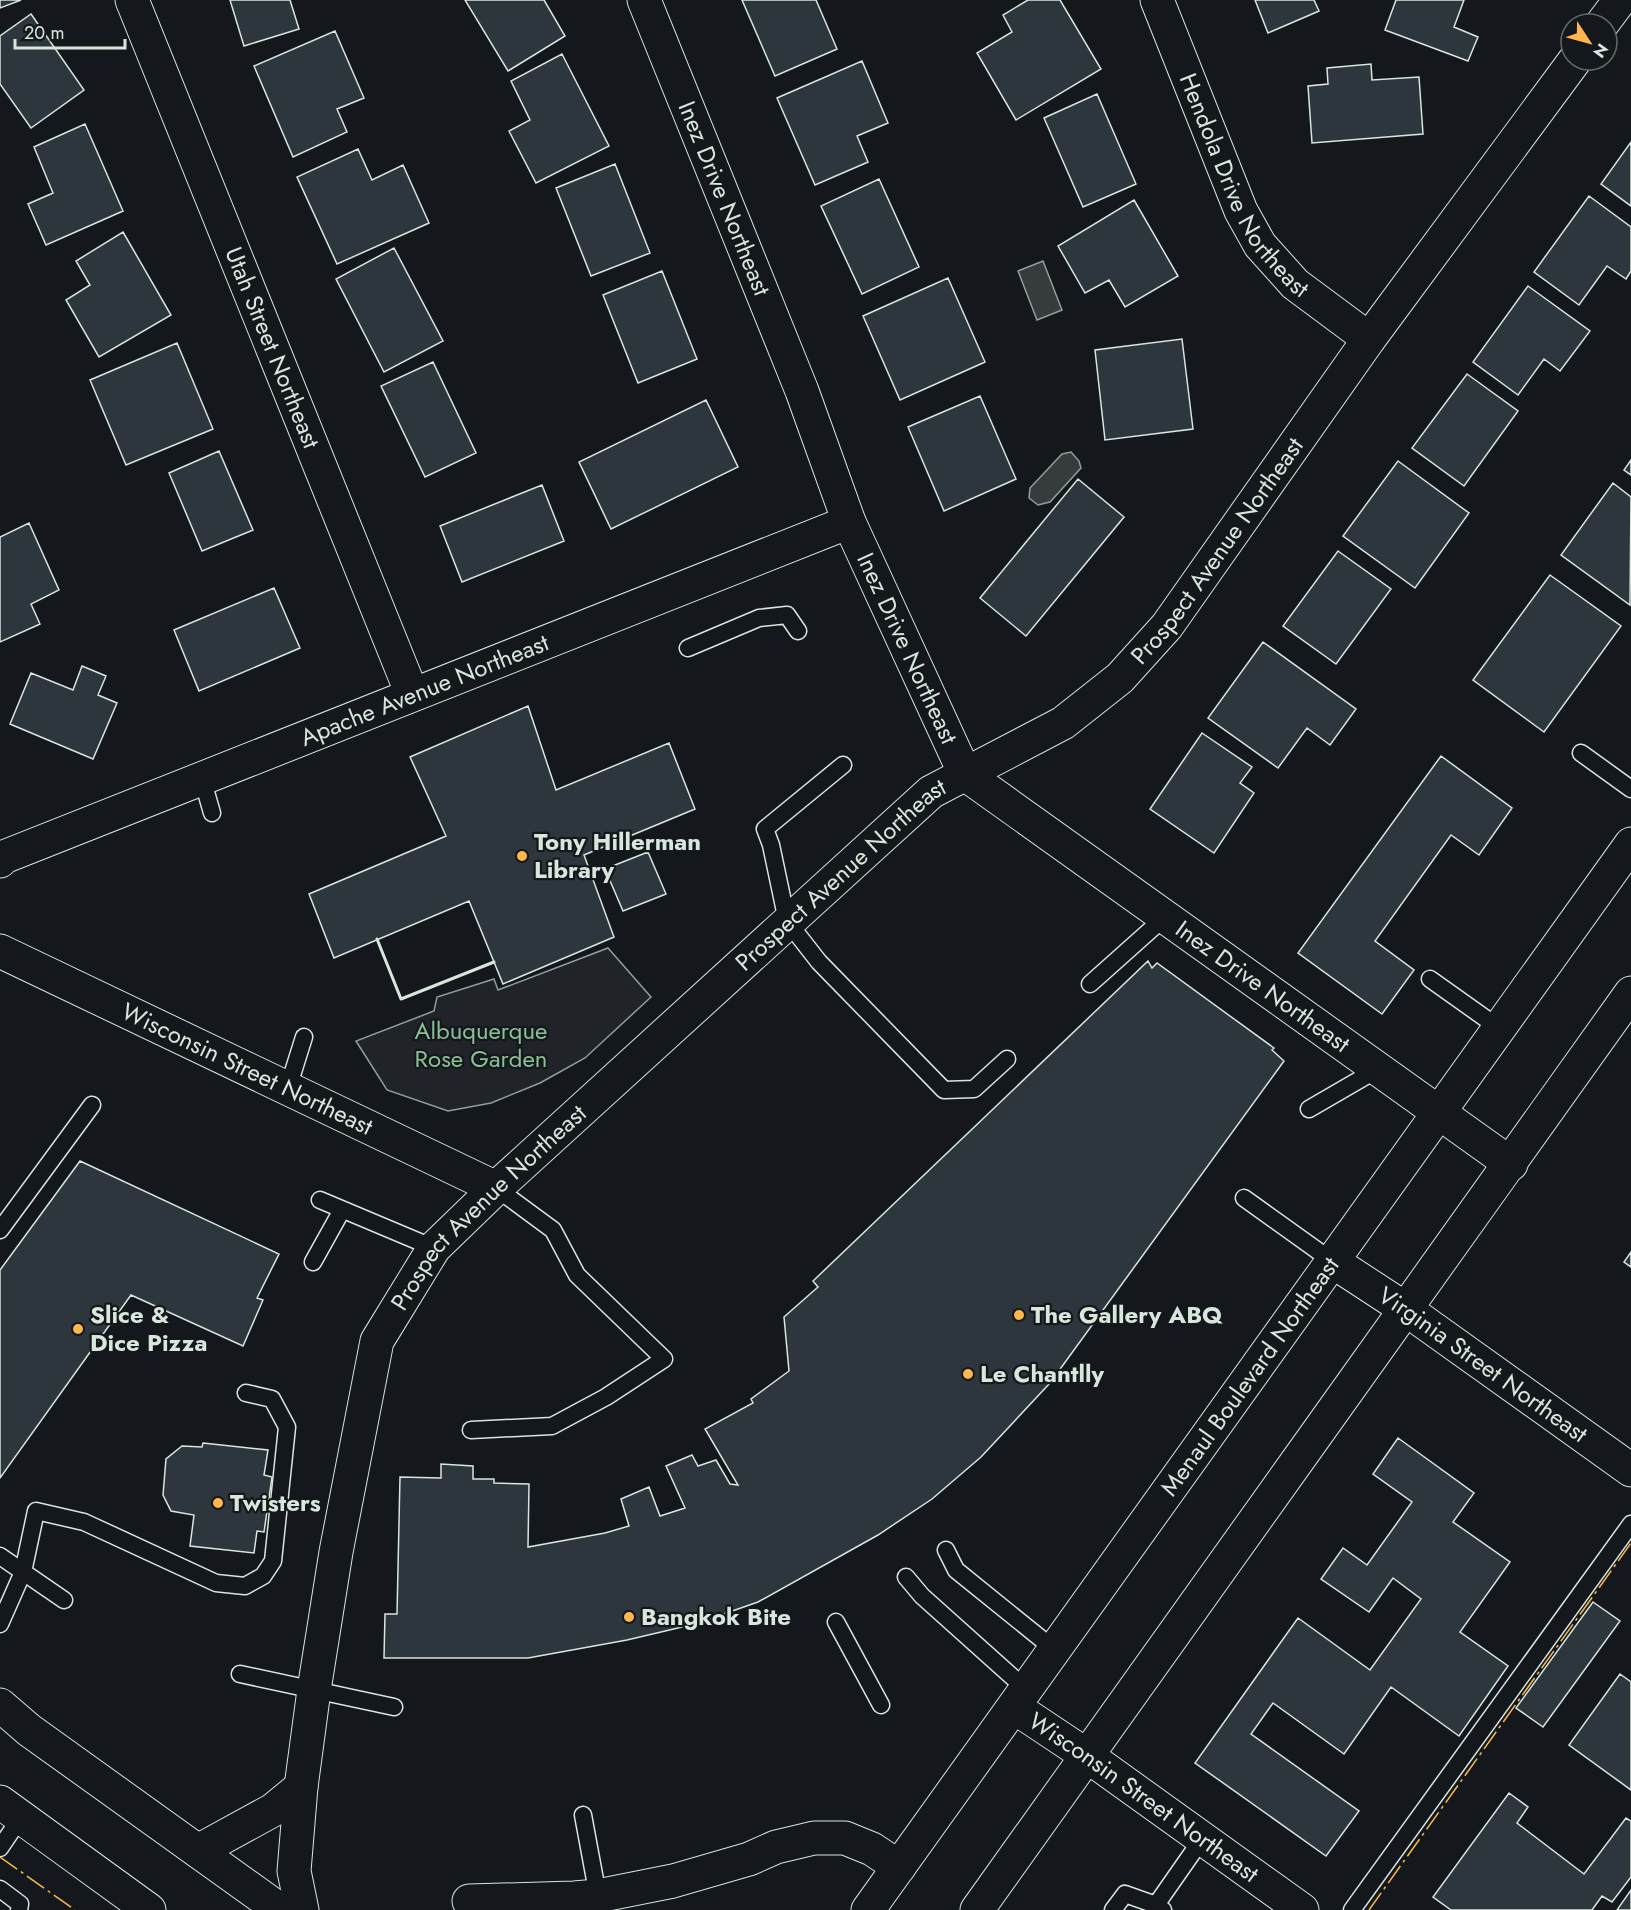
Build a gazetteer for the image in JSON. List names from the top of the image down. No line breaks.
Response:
{"streets":{"street":["Hendola Drive Northeast","Inez Drive Northeast","Utah Street Northeast","Prospect Avenue Northeast","Apache Avenue Northeast","Wisconsin Street Northeast","Virginia Street Northeast","Menaul Boulevard Northeast"]},"crossings":[["Hendola Drive Northeast","Prospect Avenue Northeast"],["Inez Drive Northeast","Prospect Avenue Northeast"],["Inez Drive Northeast","Apache Avenue Northeast"],["Inez Drive Northeast","Menaul Boulevard Northeast"],["Utah Street Northeast","Apache Avenue Northeast"],["Prospect Avenue Northeast","Wisconsin Street Northeast"],["Wisconsin Street Northeast","Menaul Boulevard Northeast"],["Virginia Street Northeast","Menaul Boulevard Northeast"]],"parks":["Albuquerque Rose Garden"],"places":["Tony Hillerman Library","The Gallery ABQ","Slice & Dice Pizza","Le Chantlly","Twisters","Bangkok Bite"],"scale_bar":"20 m","north":"bottom right"}
